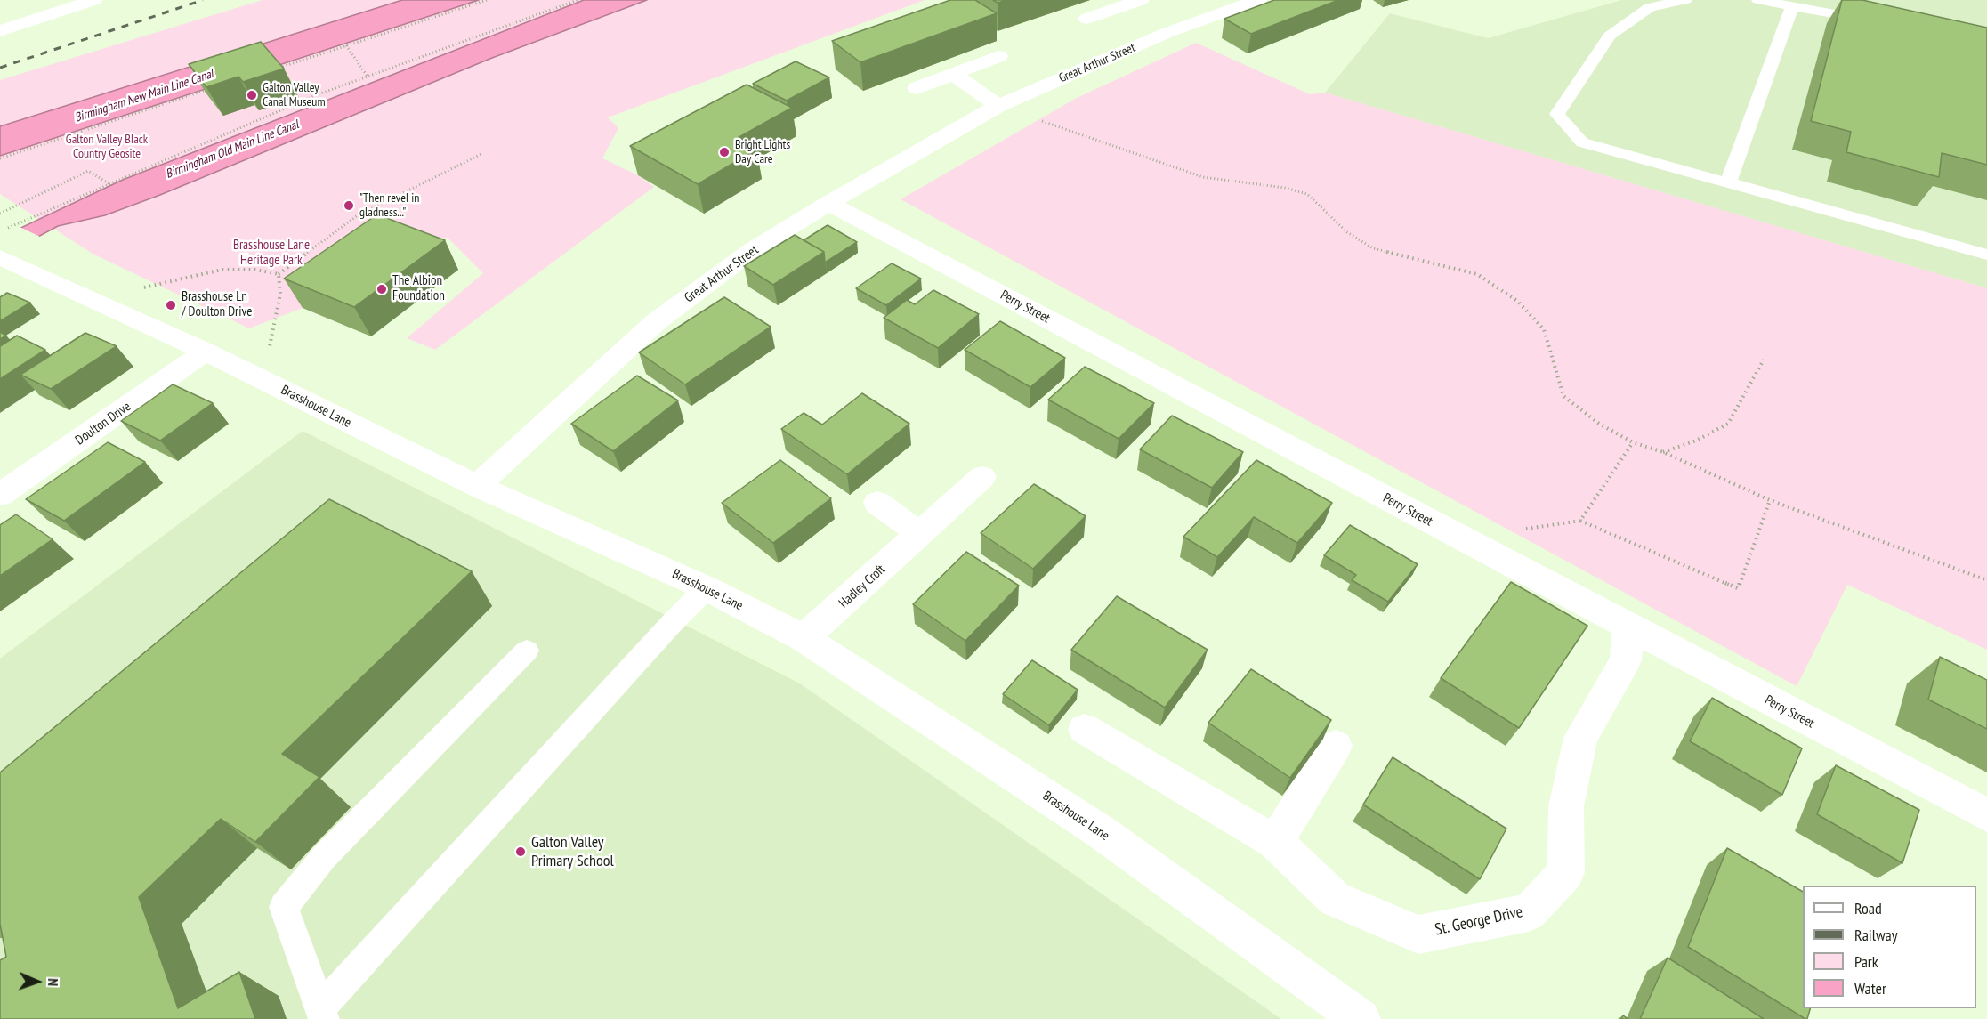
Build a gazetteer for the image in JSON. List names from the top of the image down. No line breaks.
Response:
{"streets":{"street":["Great Arthur Street","Perry Street","Brasshouse Lane","Doulton Drive","Hadley Croft","St. George Drive"]},"crossings":[["Great Arthur Street","Perry Street"],["Great Arthur Street","Brasshouse Lane"],["Perry Street","St. George Drive"],["Brasshouse Lane","Doulton Drive"],["Brasshouse Lane","Hadley Croft"]],"water":["Birmingham New Main Line Canal","Birmingham Old Main Line Canal"],"parks":["Galton Valley Black Country Geosite","Brasshouse Lane Heritage Park"],"places":["Galton Valley Canal Museum","Bright Lights Day Care","\"Then revel in gladness...\"","The Albion Foundation","Brasshouse Ln / Doulton Drive","Galton Valley Primary School"],"legend":["Road","Railway","Park","Water"],"north":"right"}
